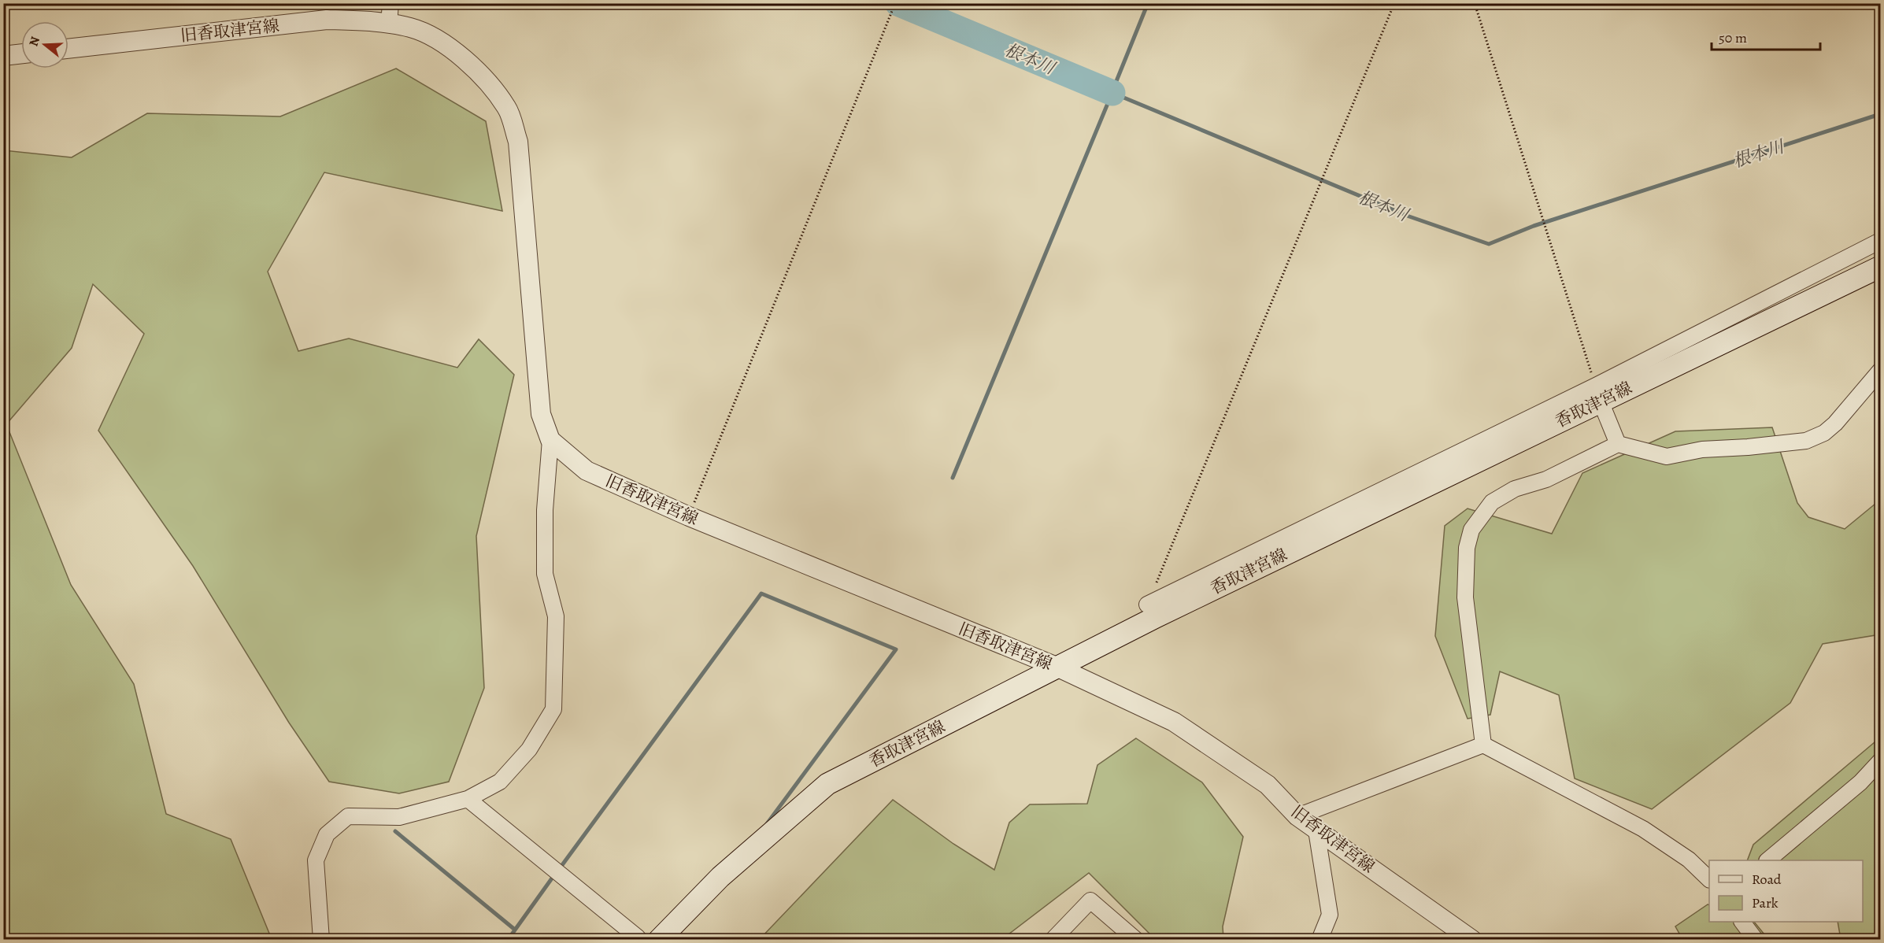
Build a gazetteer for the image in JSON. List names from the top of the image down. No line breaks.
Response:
{"streets":{"main road":["香取津宮線"],"street":["旧香取津宮線"]},"crossings":[["旧香取津宮線","香取津宮線"]],"water":["根本川"],"legend":["Road","Park"],"scale_bar":"50 m","north":"left"}
